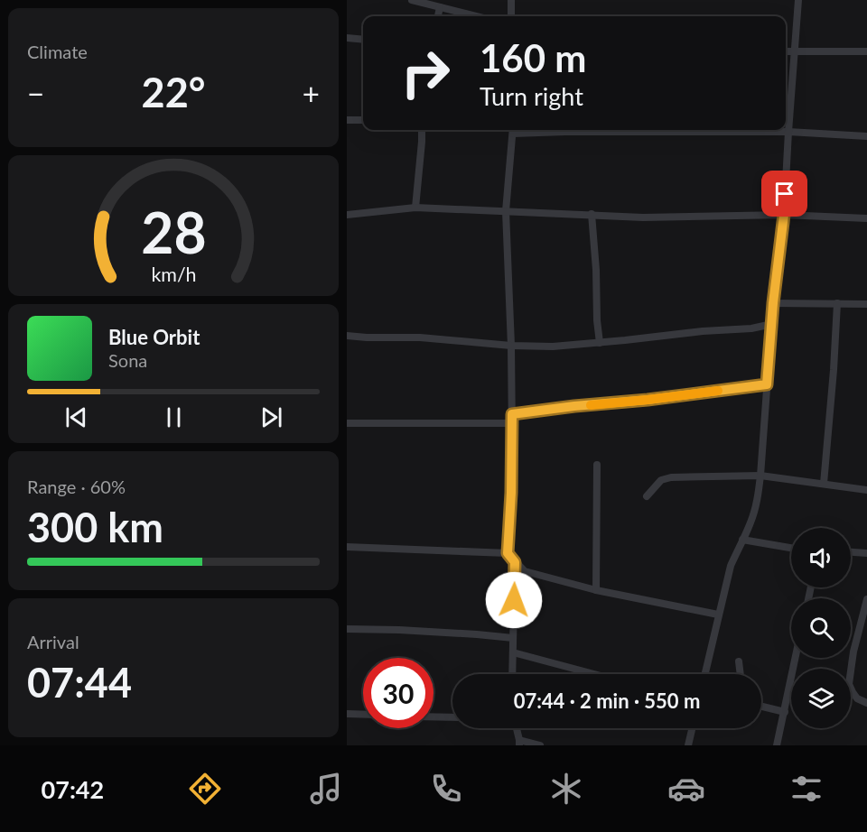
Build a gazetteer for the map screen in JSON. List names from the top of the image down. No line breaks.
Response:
{"page":{"tile":["Climate",["Range · 60%","300 km"],["Arrival","07:44"]],"turn":["160 m","Turn right"],"heat":["−","22°","+"],"song":["Blue Orbit","Sona"],"limit":"30","trip":"07:44 · 2 min · 550 m","tabs":"07:42","gauge":["28","km/h"]}}
